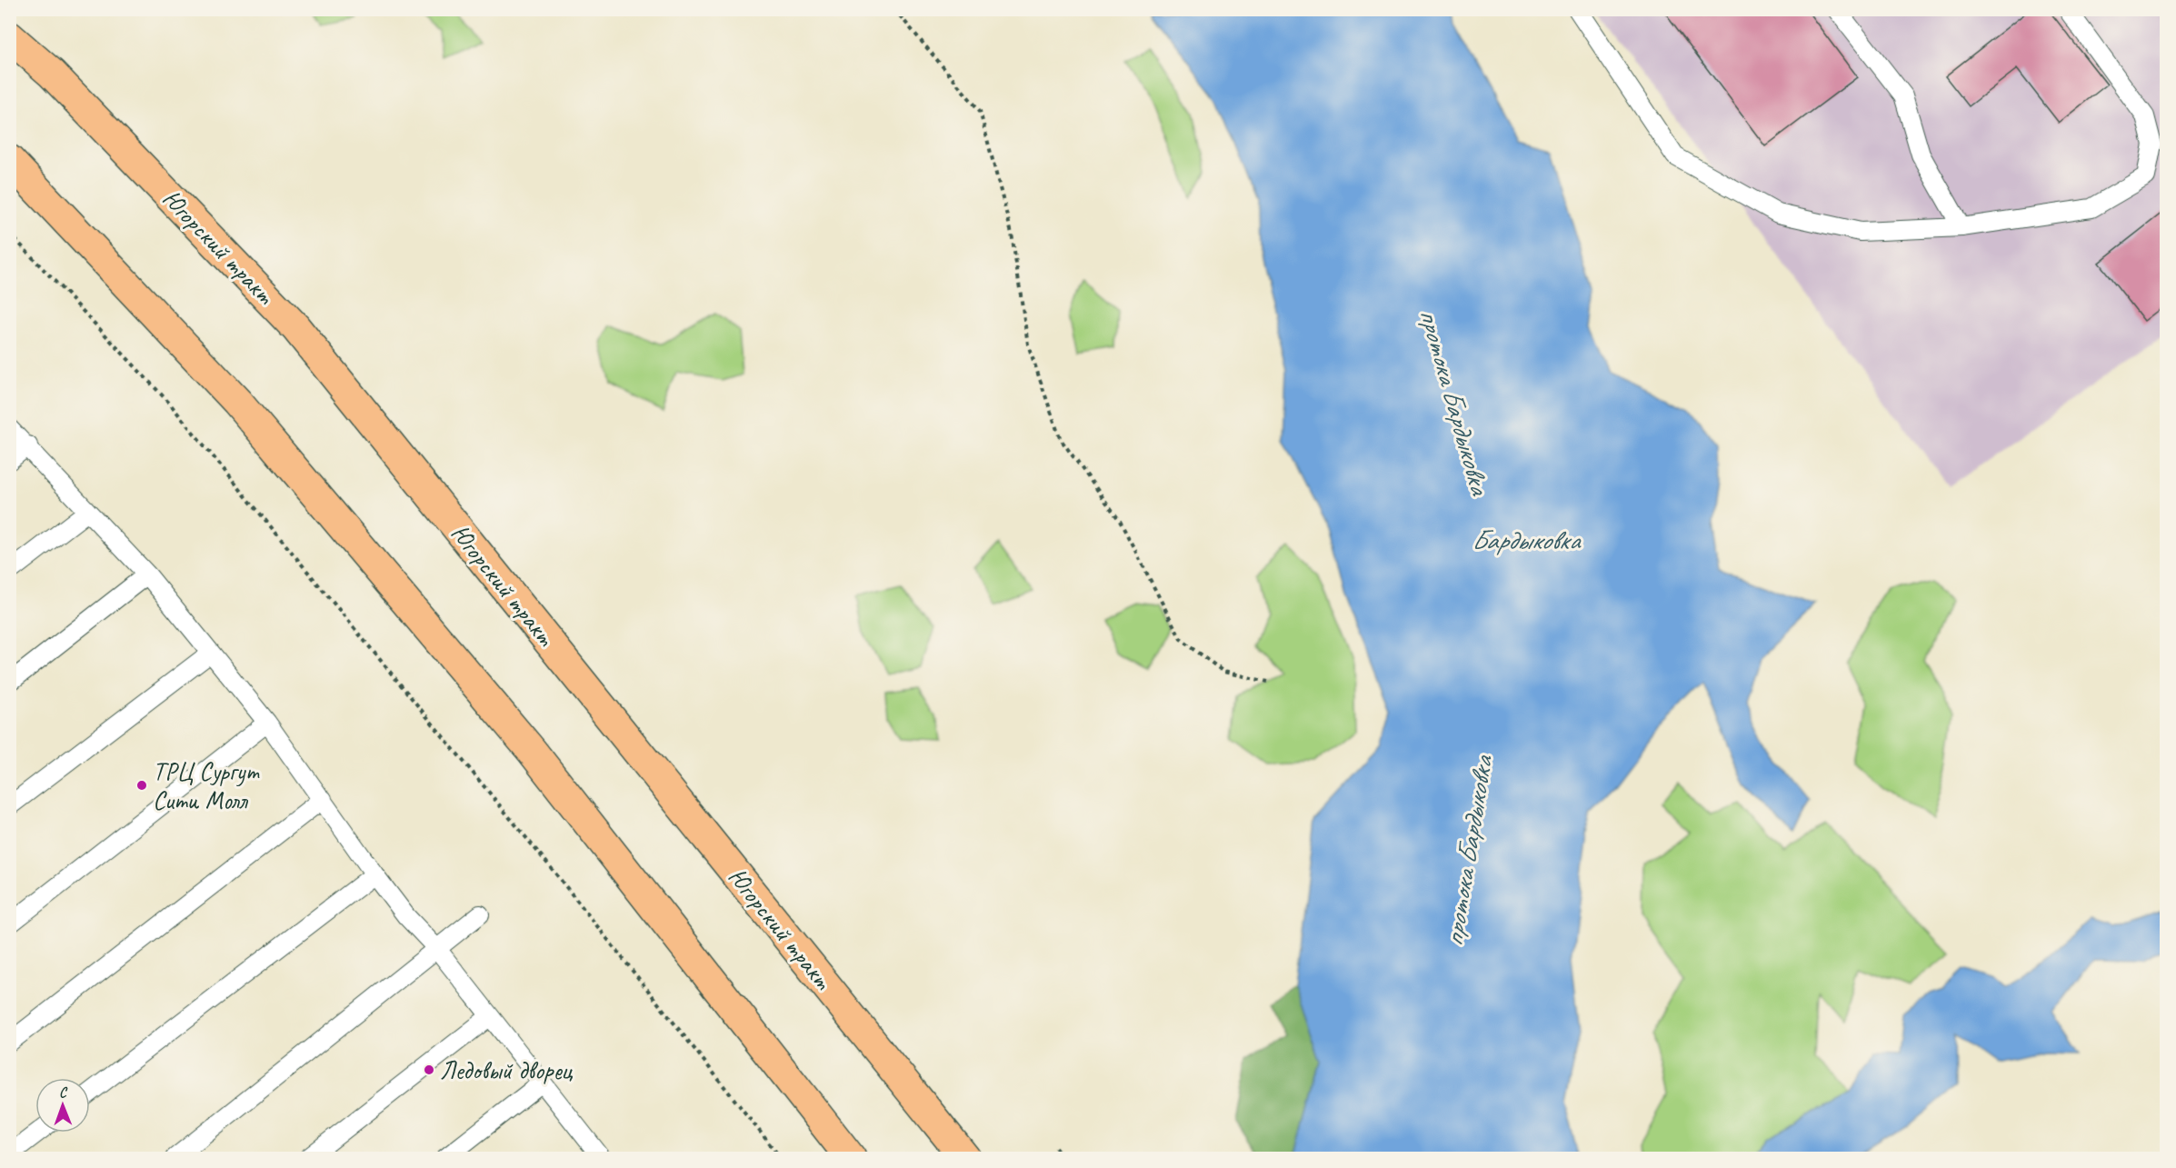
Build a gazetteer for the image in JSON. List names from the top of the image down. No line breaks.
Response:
{"streets":{"main road":["Югорский тракт"]},"water":["протока Бардыковка","Бардыковка"],"places":["ТРЦ Сургут Сити Молл","Ледовый дворец"],"north":"top"}
